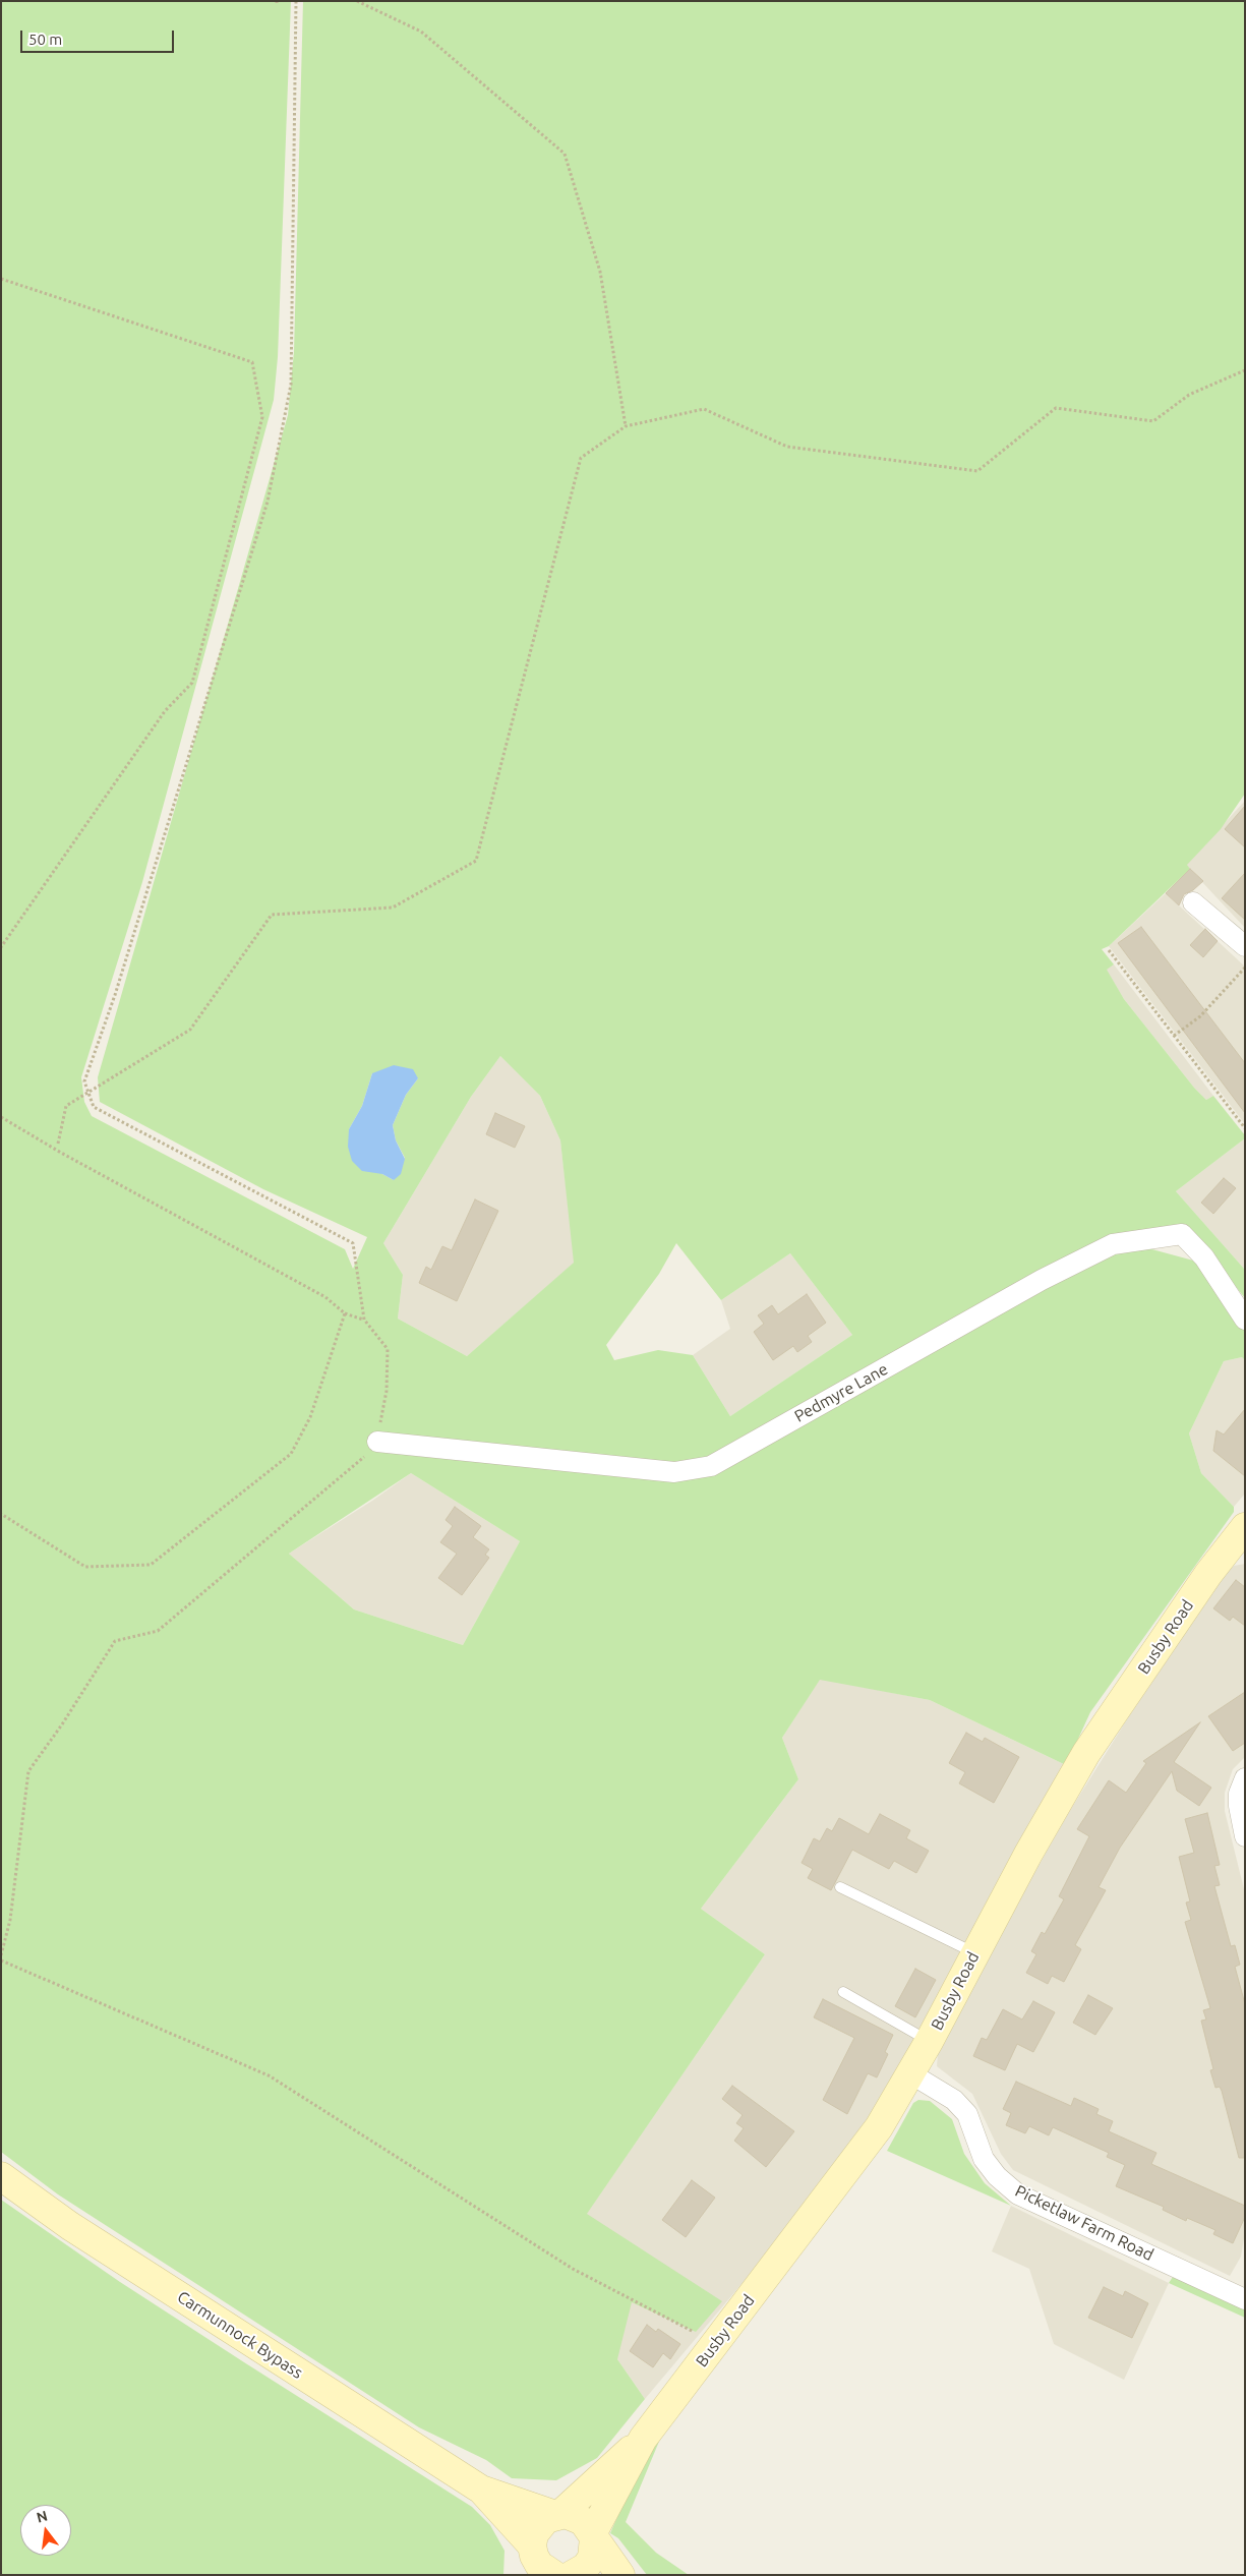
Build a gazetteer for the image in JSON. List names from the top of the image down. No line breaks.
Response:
{"streets":{"main road":["Busby Road","Carmunnock Bypass"],"street":["Pedmyre Lane","Picketlaw Farm Road"]},"crossings":[["Busby Road","Picketlaw Farm Road"],["Busby Road","Carmunnock Bypass"]],"scale_bar":"50 m","north":"top"}
